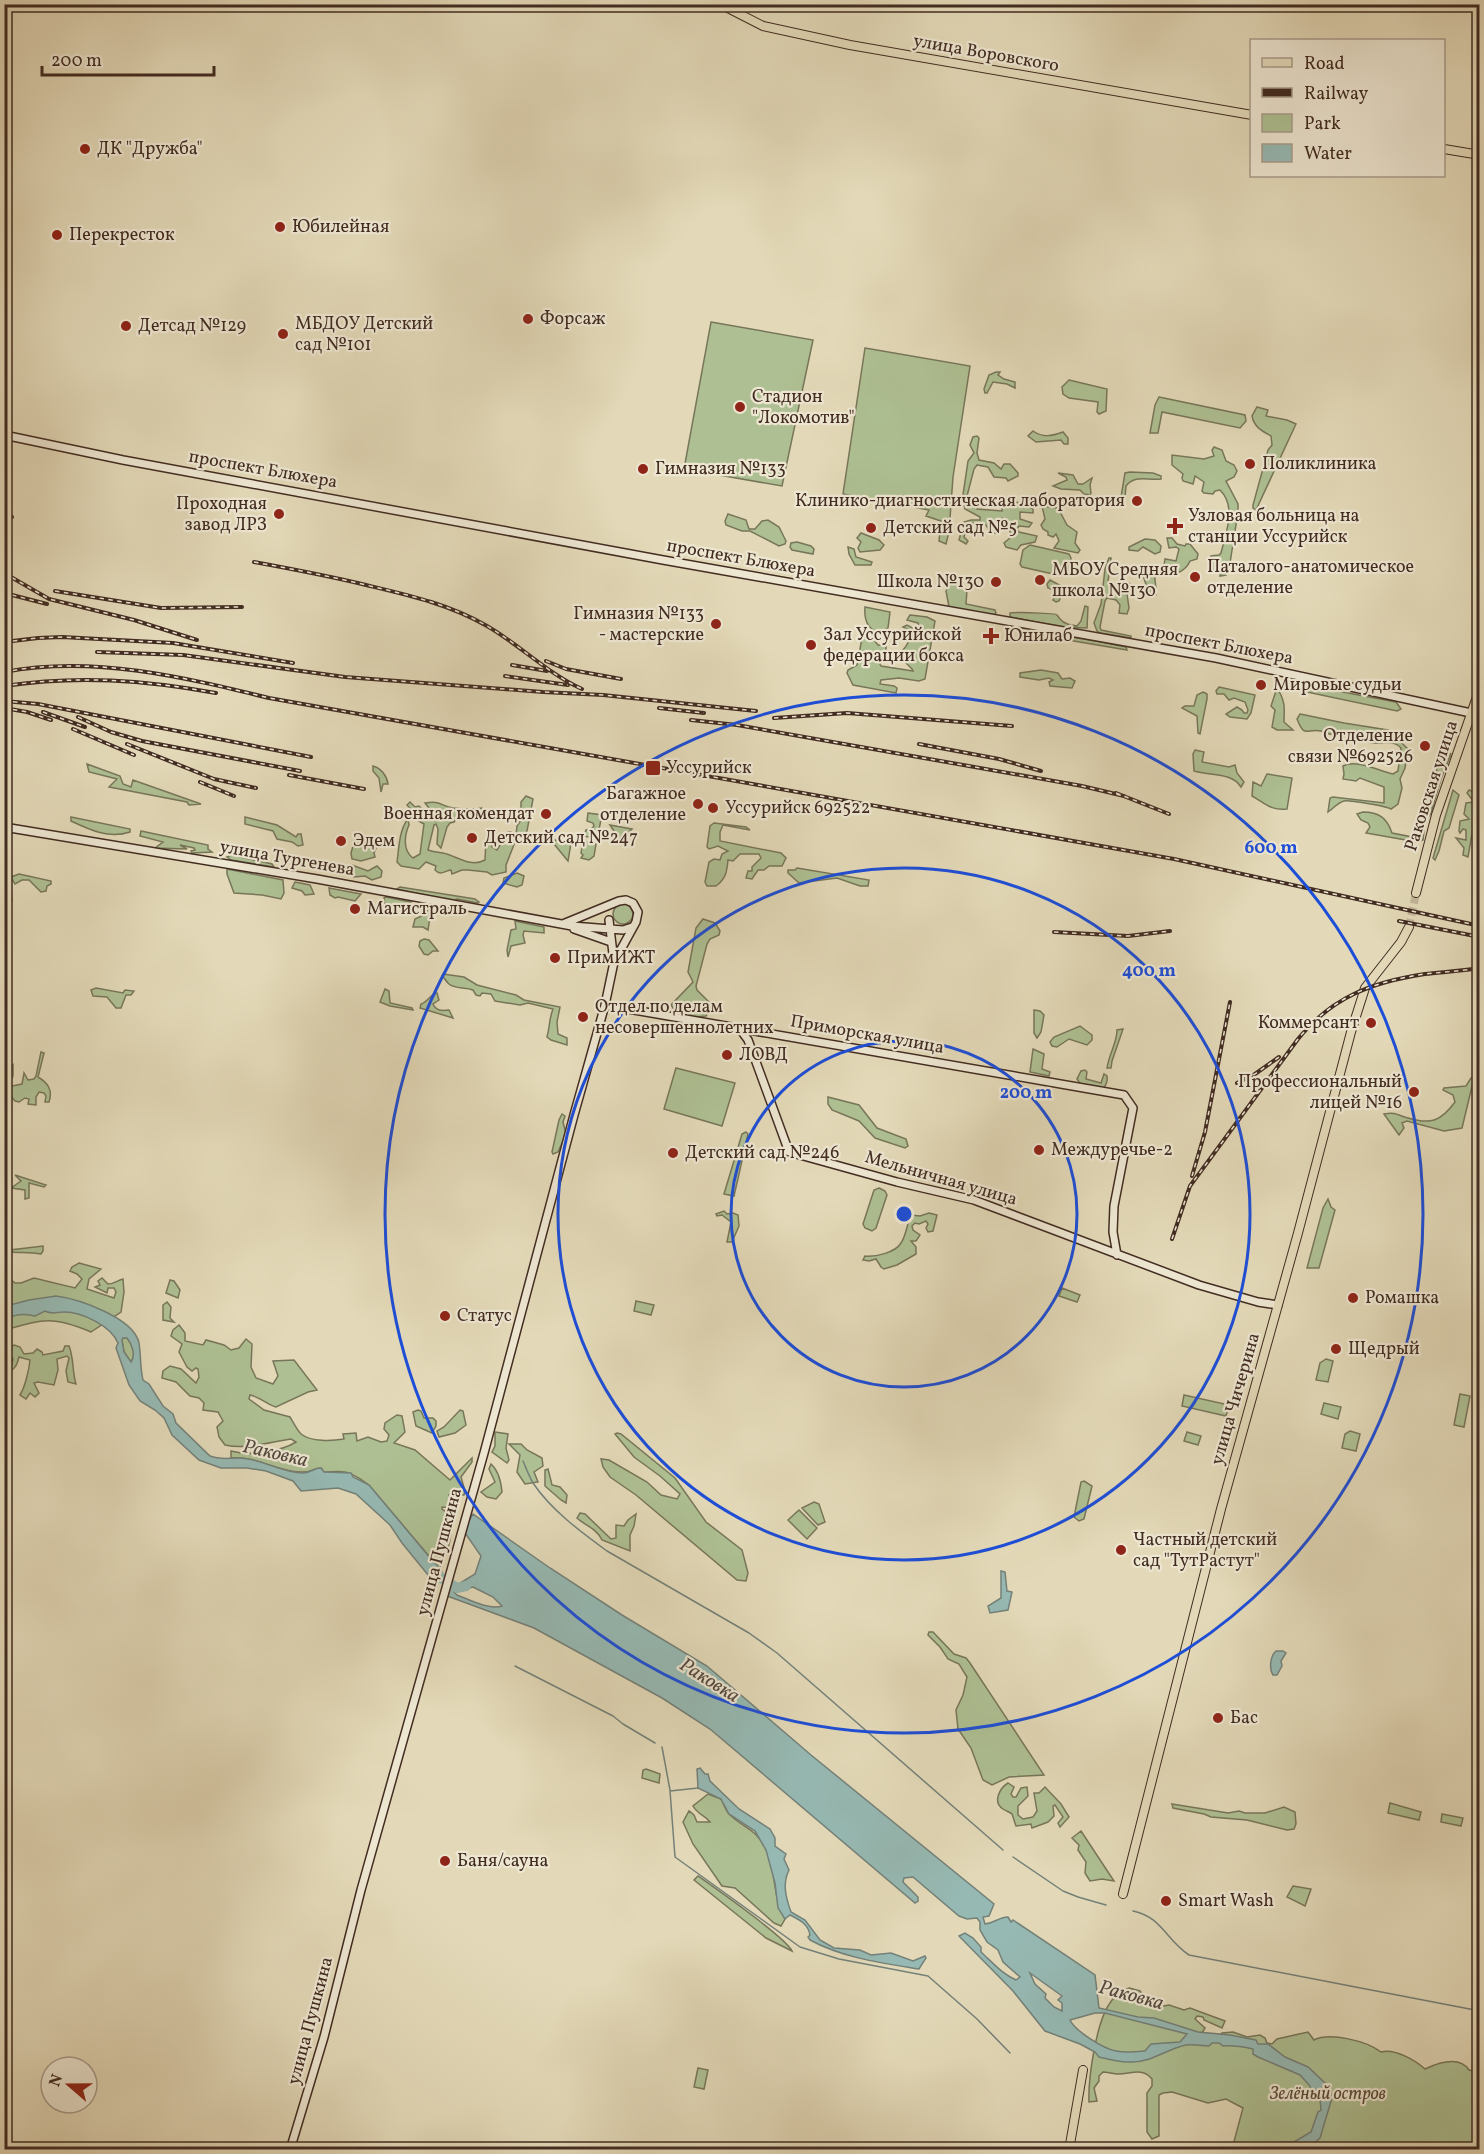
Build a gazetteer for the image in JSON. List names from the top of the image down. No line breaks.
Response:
{"streets":{"main road":["улица Воровского","проспект Блюхера","Раковская улица","улица Тургенева","Приморская улица","Мельничная улица","улица Чичерина","улица Пушкина"]},"crossings":[["проспект Блюхера","Раковская улица"],["улица Тургенева","улица Пушкина"],["Приморская улица","Мельничная улица"],["Приморская улица","улица Пушкина"],["Мельничная улица","улица Чичерина"]],"water":["Раковка"],"parks":["Зелёный остров"],"places":{"other":["ДК \"Дружба\"","Юбилейная","Перекресток","Форсаж","Детсад №129","МБДОУ Детский сад №101","Стадион \"Локомотив\"","Поликлиника","Гимназия №133","Клинико-диагностическая лаборатория","Проходная завод ЛРЗ","Детский сад №5","Паталого-анатомическое отделение","МБОУ Средняя школа №130","Школа №130","Гимназия №133 - мастерские","Зал Уссурийской федерации бокса","Мировые судьи","Отделение связи №692526","Багажное отделение","Уссурийск 692522","Военная комендат","Детский сад №247","Эдем","Магистраль","ПримИЖТ","Отдел по делам несовершеннолетних","Коммерсант","ЛОВД","Профессиональный лицей №16","Междуречье-2","Детский сад №246","Ромашка","Статус","Щедрый","Частный детский сад \"ТутРастут\"","Бас","Баня/сауна","Smart Wash"],"health":["Узловая больница на станции Уссурийск","Юнилаб"],"transit":["Уссурийск"]},"legend":["Road","Railway","Park","Water"],"scale_bar":"200 m","north":"left","rings":["600 m","400 m","200 m"]}
